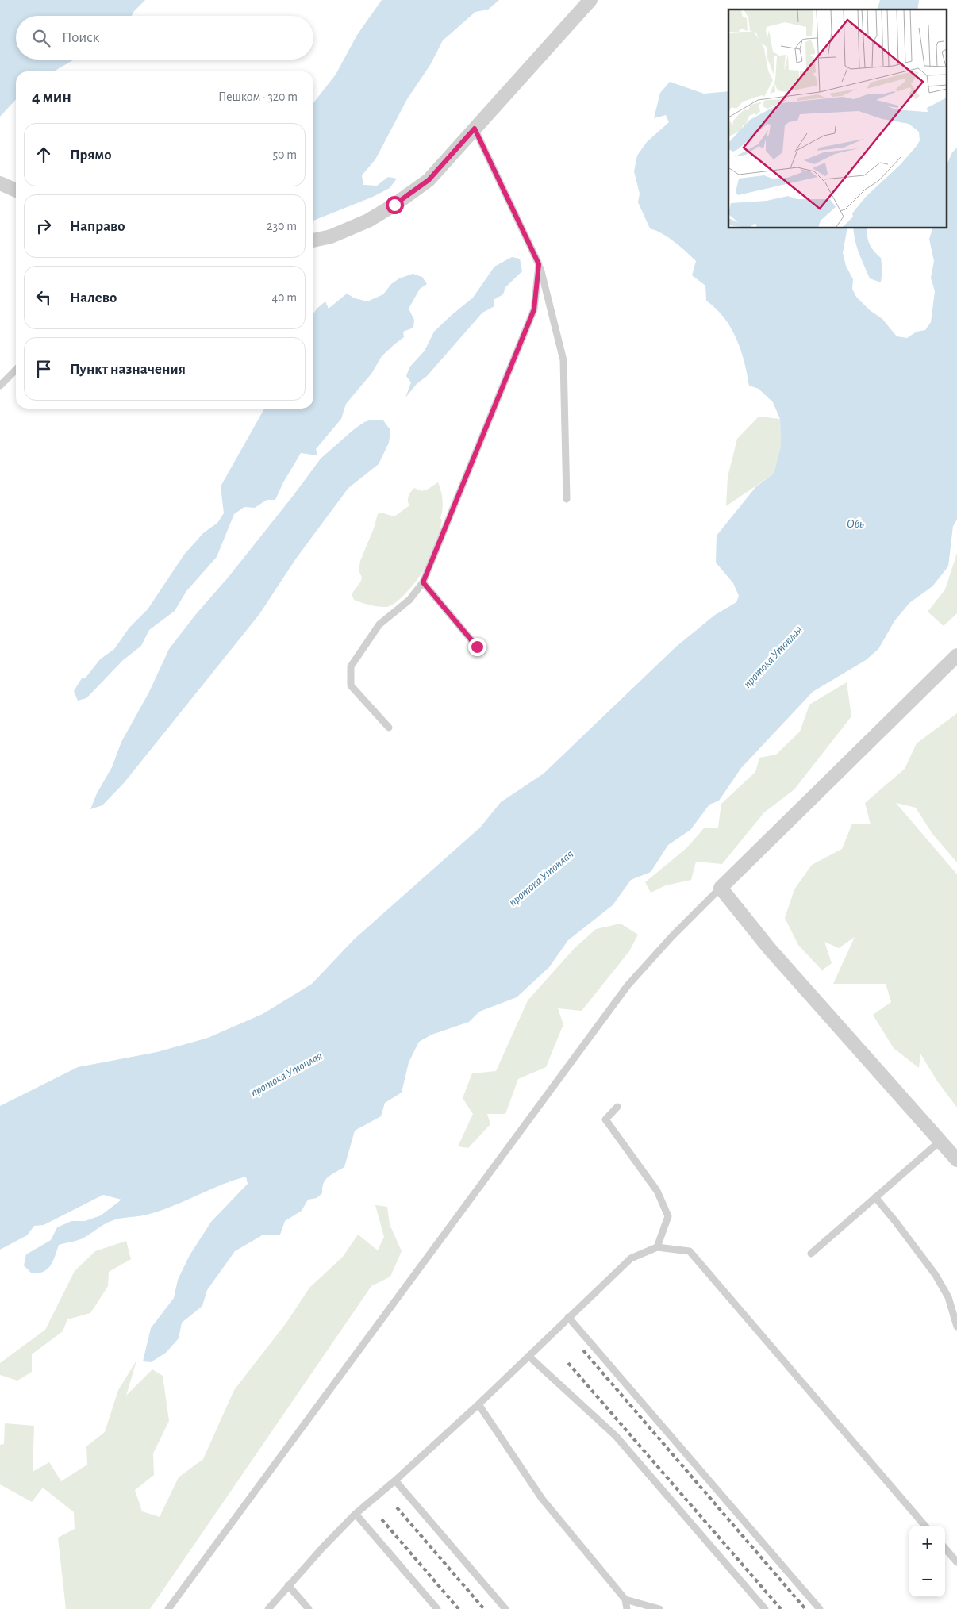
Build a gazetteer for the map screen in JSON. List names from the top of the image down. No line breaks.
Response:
{"water":["Обь","протока Утоплая"],"page":{"search":"Поиск","heading":["4 мин","Пешком · 320 m"],"list":[["Прямо","50 m"],["Направо","230 m"],["Налево","40 m"],"Пункт назначения"],"map_buttons":["+","−"]}}
